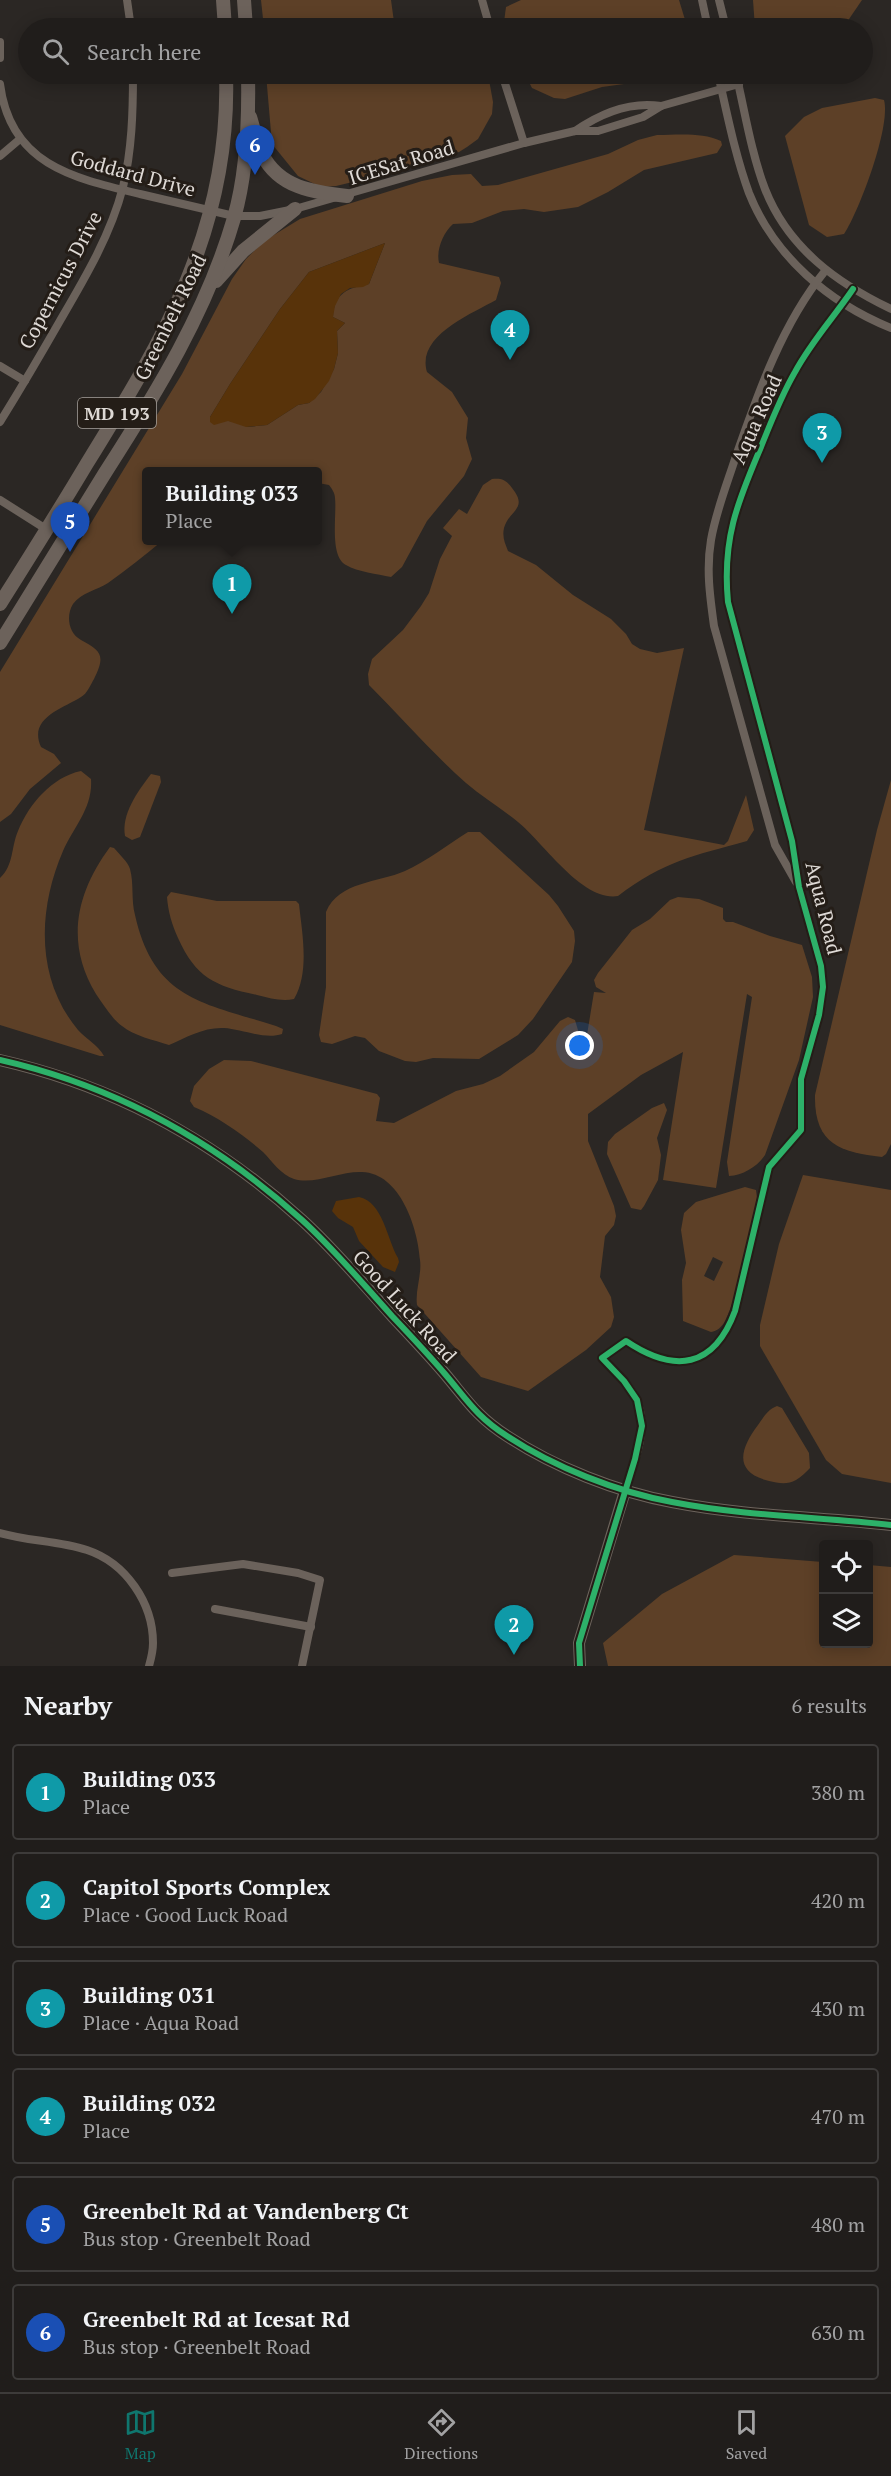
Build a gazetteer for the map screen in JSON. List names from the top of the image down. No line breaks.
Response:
{"streets":{"main road":["Greenbelt Road","MD 193","Good Luck Road"],"street":["ICESat Road","Goddard Drive","Copernicus Drive","Aqua Road"]},"crossings":[["ICESat Road","Goddard Drive"],["ICESat Road","Greenbelt Road"],["Goddard Drive","Copernicus Drive"],["Goddard Drive","Greenbelt Road"],["Aqua Road","Good Luck Road"]],"page":{"search":"Search here","pins":["6","4","3","5","1","2"],"popup":["Building 033","Place"],"heading":["Nearby","6 results"],"list":[{"mark":"1","name":"Building 033","note":"Place","value":"380 m"},{"mark":"2","name":"Capitol Sports Complex","note":"Place · Good Luck Road","value":"420 m"},{"mark":"3","name":"Building 031","note":"Place · Aqua Road","value":"430 m"},{"mark":"4","name":"Building 032","note":"Place","value":"470 m"},{"mark":"5","name":"Greenbelt Rd at Vandenberg Ct","note":"Bus stop · Greenbelt Road","value":"480 m"},{"mark":"6","name":"Greenbelt Rd at Icesat Rd","note":"Bus stop · Greenbelt Road","value":"630 m"}],"nav":["Map","Directions","Saved"]}}
